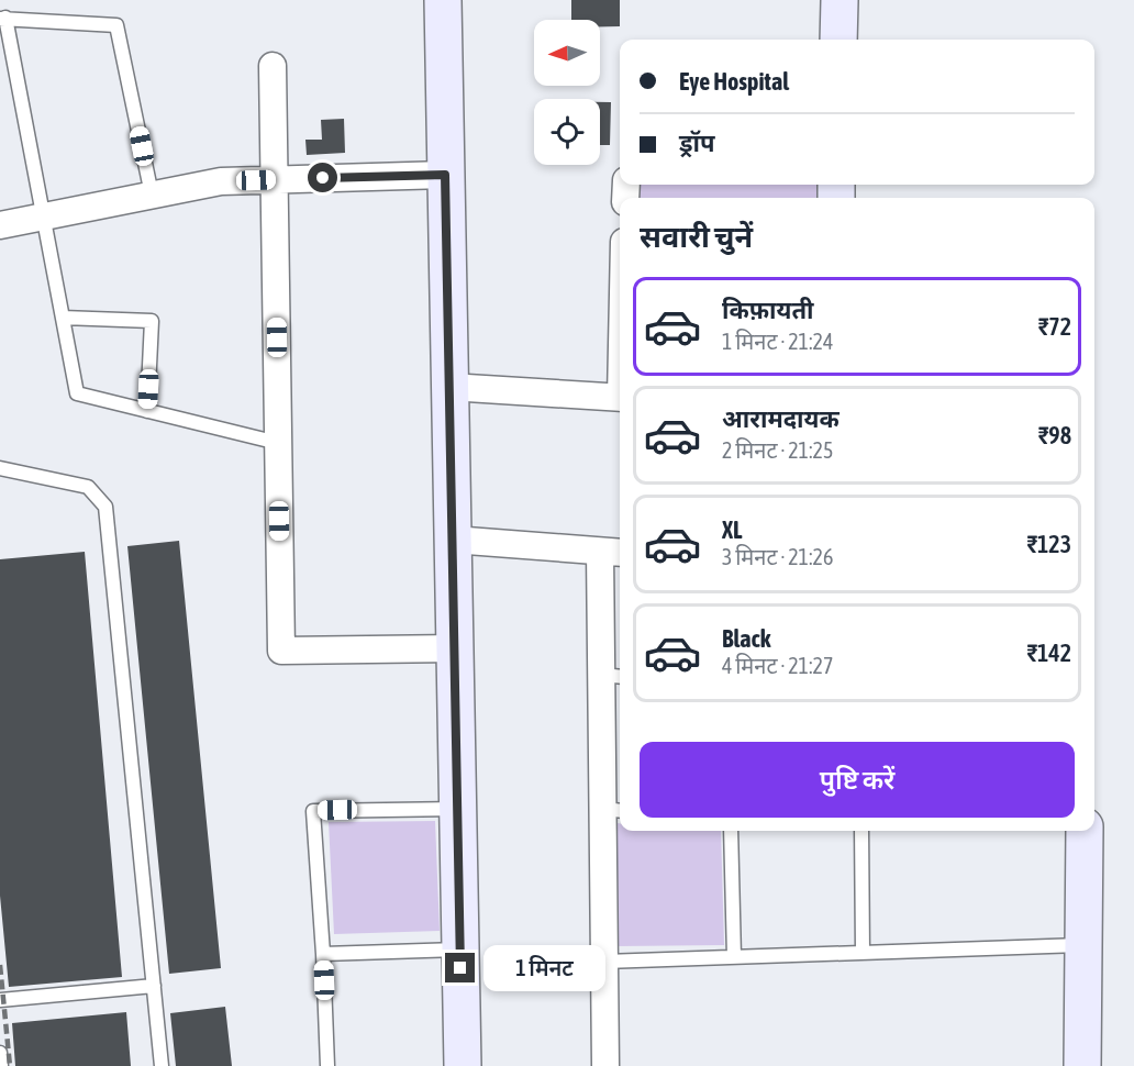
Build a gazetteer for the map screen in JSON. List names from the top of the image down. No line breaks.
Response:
{"north":"left","page":{"banner":["Eye Hospital","ड्रॉप"],"heading":"सवारी चुनें","list":[{"name":"किफ़ायती","note":"1 मिनट · 21:24","value":"₹72"},{"name":"आरामदायक","note":"2 मिनट · 21:25","value":"₹98"},{"name":"XL","note":"3 मिनट · 21:26","value":"₹123"},{"name":"Black","note":"4 मिनट · 21:27","value":"₹142"}],"buttons":"पुष्टि करें","bubble":"1 मिनट"}}
